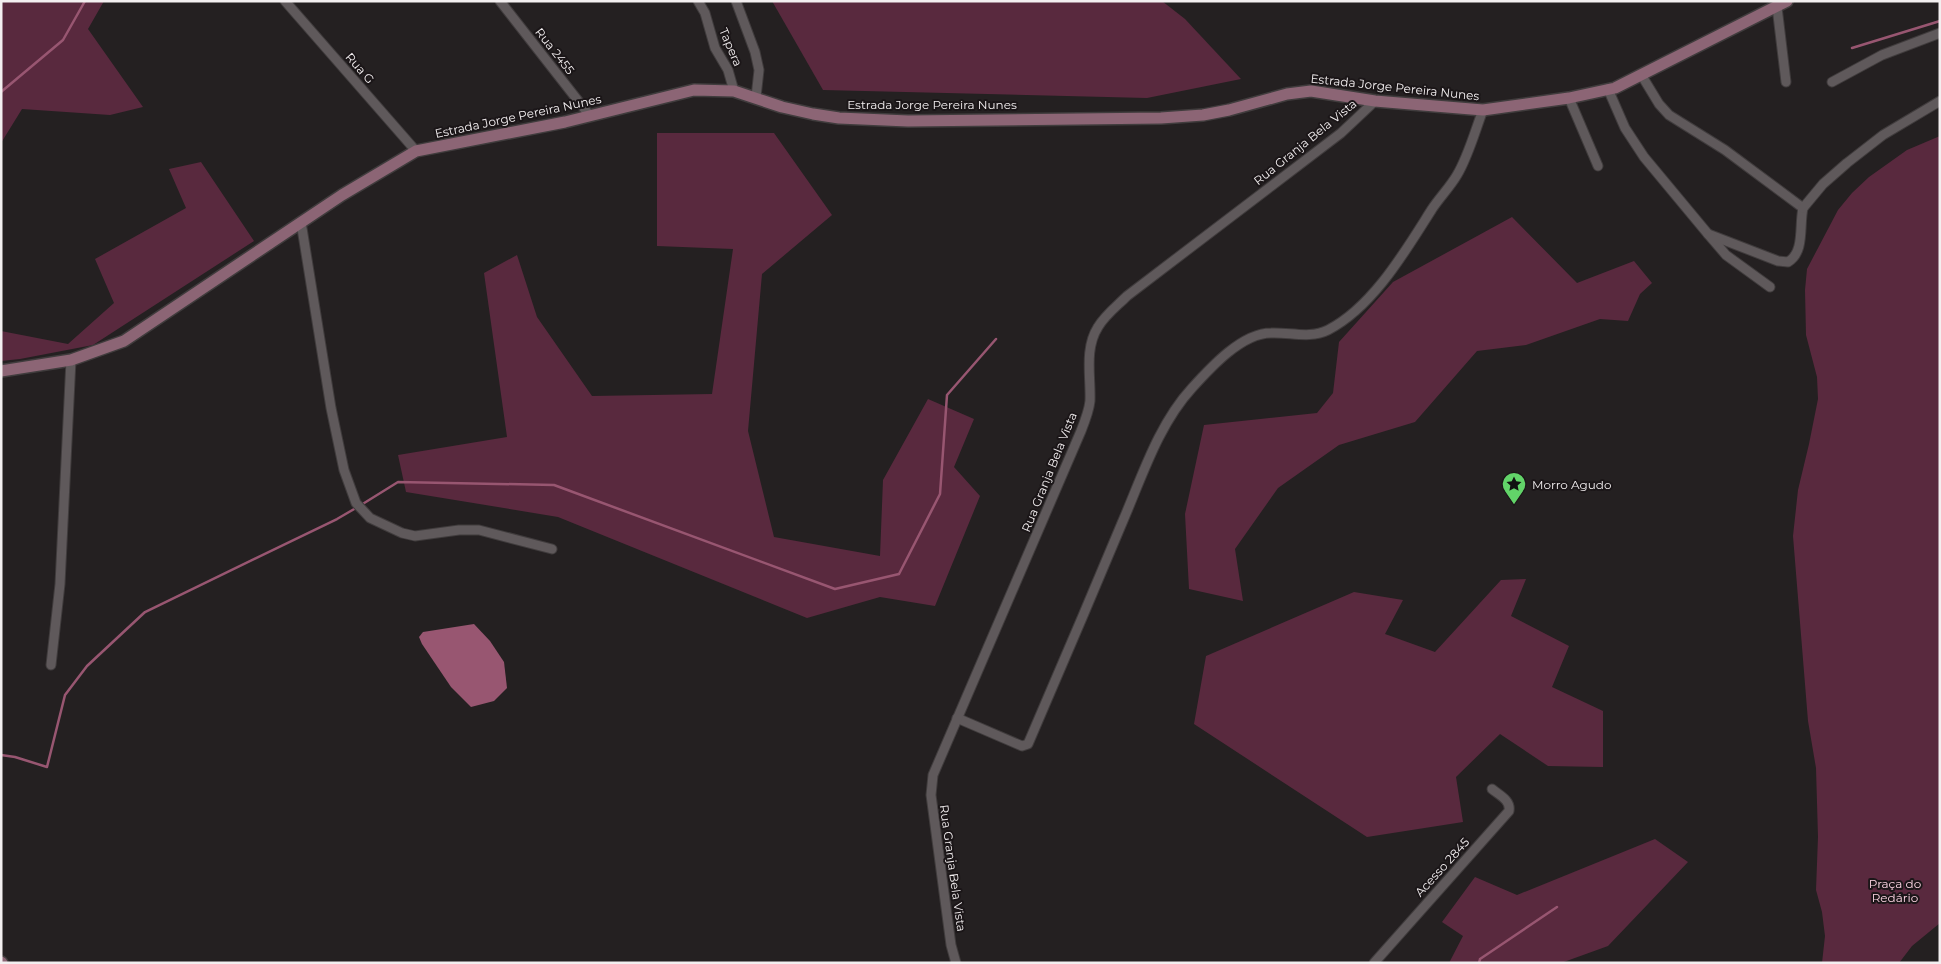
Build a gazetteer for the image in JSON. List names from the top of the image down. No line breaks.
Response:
{"streets":{"street":["Tapera","Rua 2455","Rua G","Estrada Jorge Pereira Nunes","Rua Granja Bela Vista","Acesso 2845"]},"crossings":[["Tapera","Estrada Jorge Pereira Nunes"],["Rua 2455","Estrada Jorge Pereira Nunes"],["Rua G","Estrada Jorge Pereira Nunes"],["Estrada Jorge Pereira Nunes","Rua Granja Bela Vista"]],"parks":["Praça do Redário"],"places":{"place":["Morro Agudo"]}}
